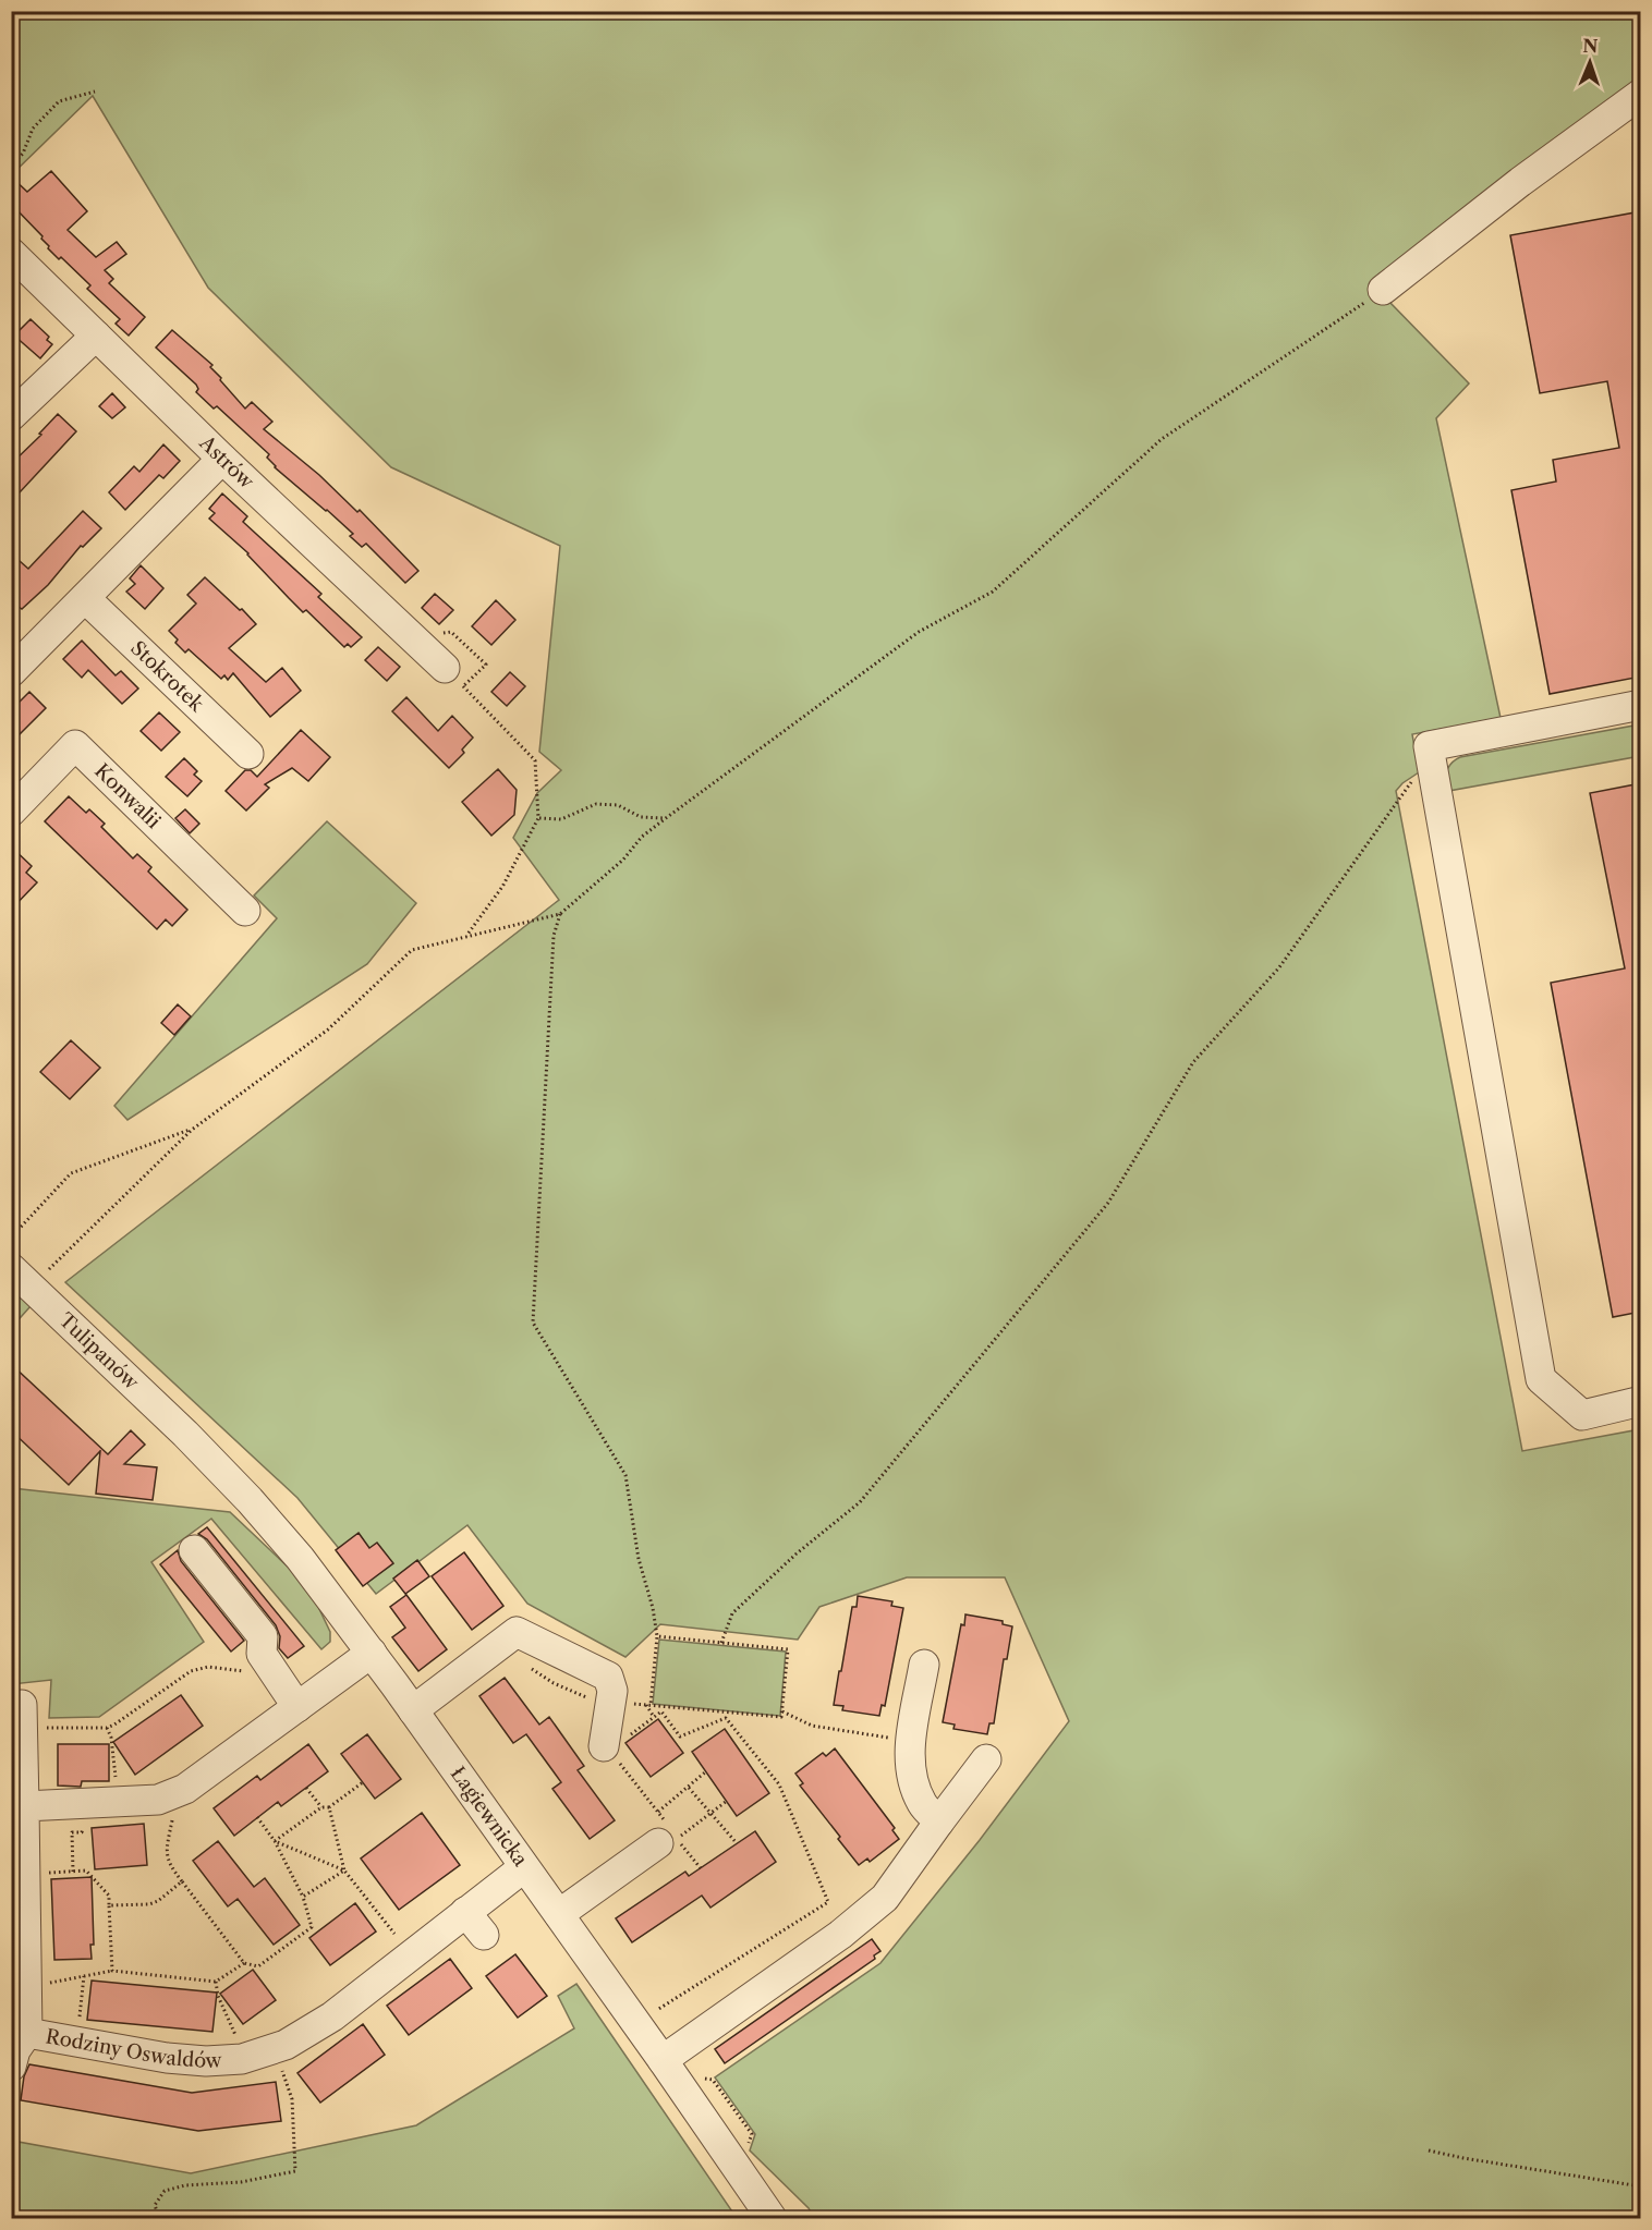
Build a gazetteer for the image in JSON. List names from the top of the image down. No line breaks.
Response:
{"streets":{"street":["Astrów","Stokrotek","Konwalii","Tulipanów","Łagiewnicka","Rodziny Oswaldów"]},"crossings":[["Tulipanów","Łagiewnicka"],["Łagiewnicka","Rodziny Oswaldów"]],"north":"top"}
